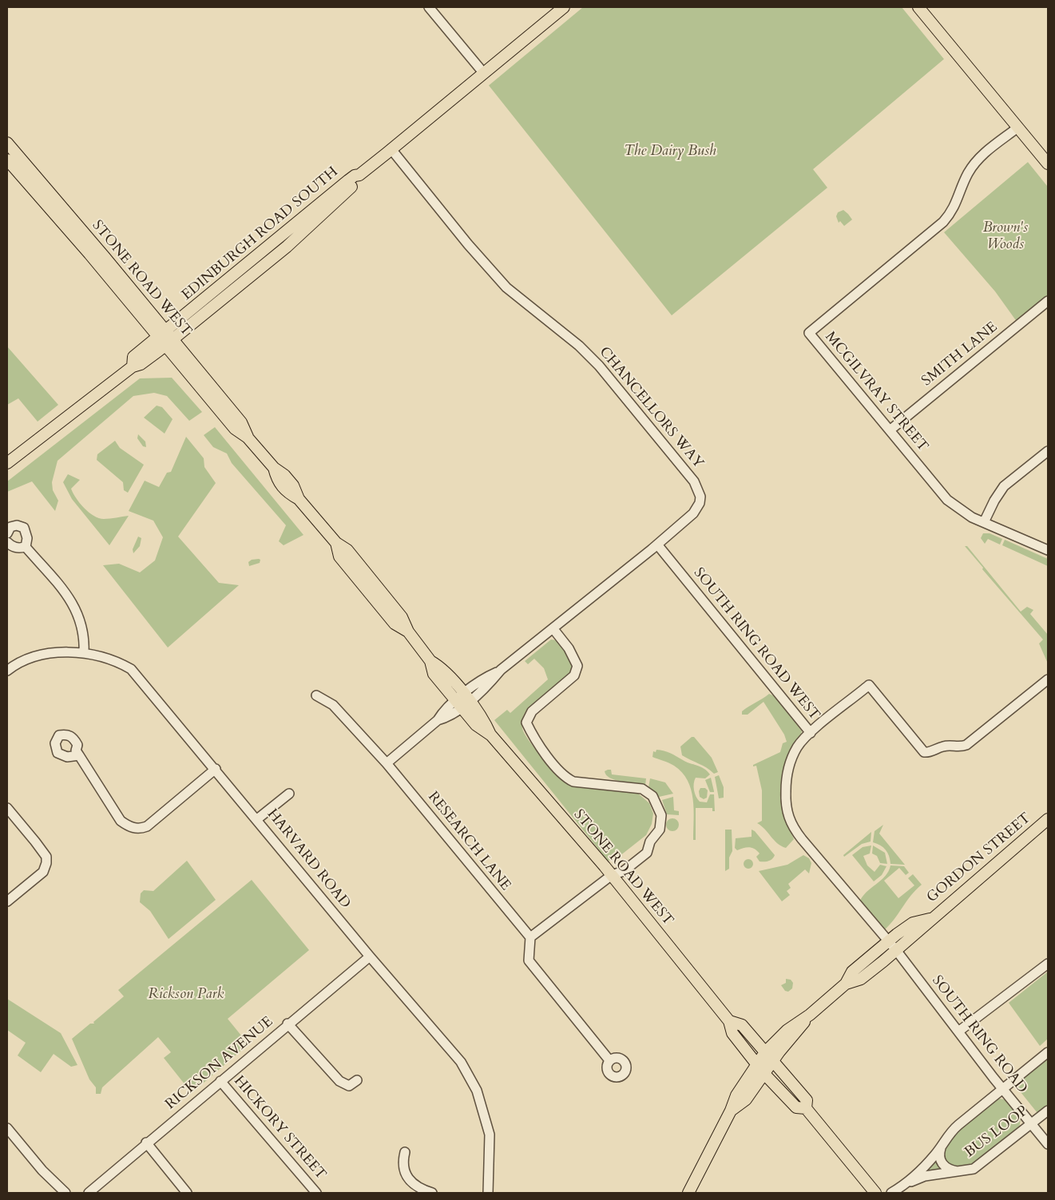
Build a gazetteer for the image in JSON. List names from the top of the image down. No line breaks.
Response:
{"streets":{"main road":["EDINBURGH ROAD SOUTH","STONE ROAD WEST","GORDON STREET"],"street":["SMITH LANE","MCGILVRAY STREET","CHANCELLORS WAY","SOUTH RING ROAD WEST","RESEARCH LANE","HARVARD ROAD","SOUTH RING ROAD","RICKSON AVENUE","HICKORY STREET","BUS LOOP"]},"crossings":[["EDINBURGH ROAD SOUTH","STONE ROAD WEST"],["EDINBURGH ROAD SOUTH","CHANCELLORS WAY"],["STONE ROAD WEST","CHANCELLORS WAY"],["STONE ROAD WEST","GORDON STREET"],["SMITH LANE","MCGILVRAY STREET"],["CHANCELLORS WAY","SOUTH RING ROAD WEST"],["SOUTH RING ROAD WEST","GORDON STREET"],["SOUTH RING ROAD WEST","SOUTH RING ROAD"],["GORDON STREET","SOUTH RING ROAD"],["HARVARD ROAD","RICKSON AVENUE"],["SOUTH RING ROAD","BUS LOOP"],["RICKSON AVENUE","HICKORY STREET"]],"parks":["The Dairy Bush","Brown's Woods","Rickson Park"]}
